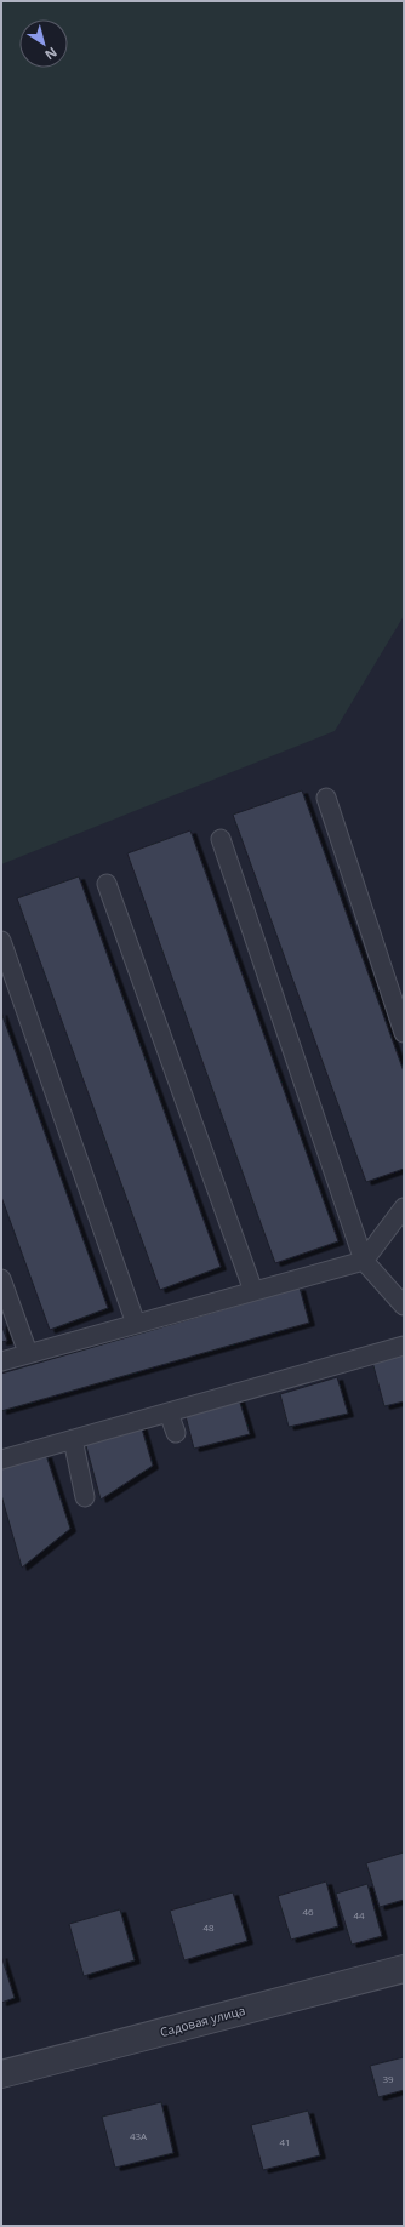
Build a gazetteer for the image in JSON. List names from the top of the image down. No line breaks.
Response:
{"streets":{"street":["Садовая улица"]},"house_numbers":["46","44","48","39","43А","41"],"north":"bottom right"}
